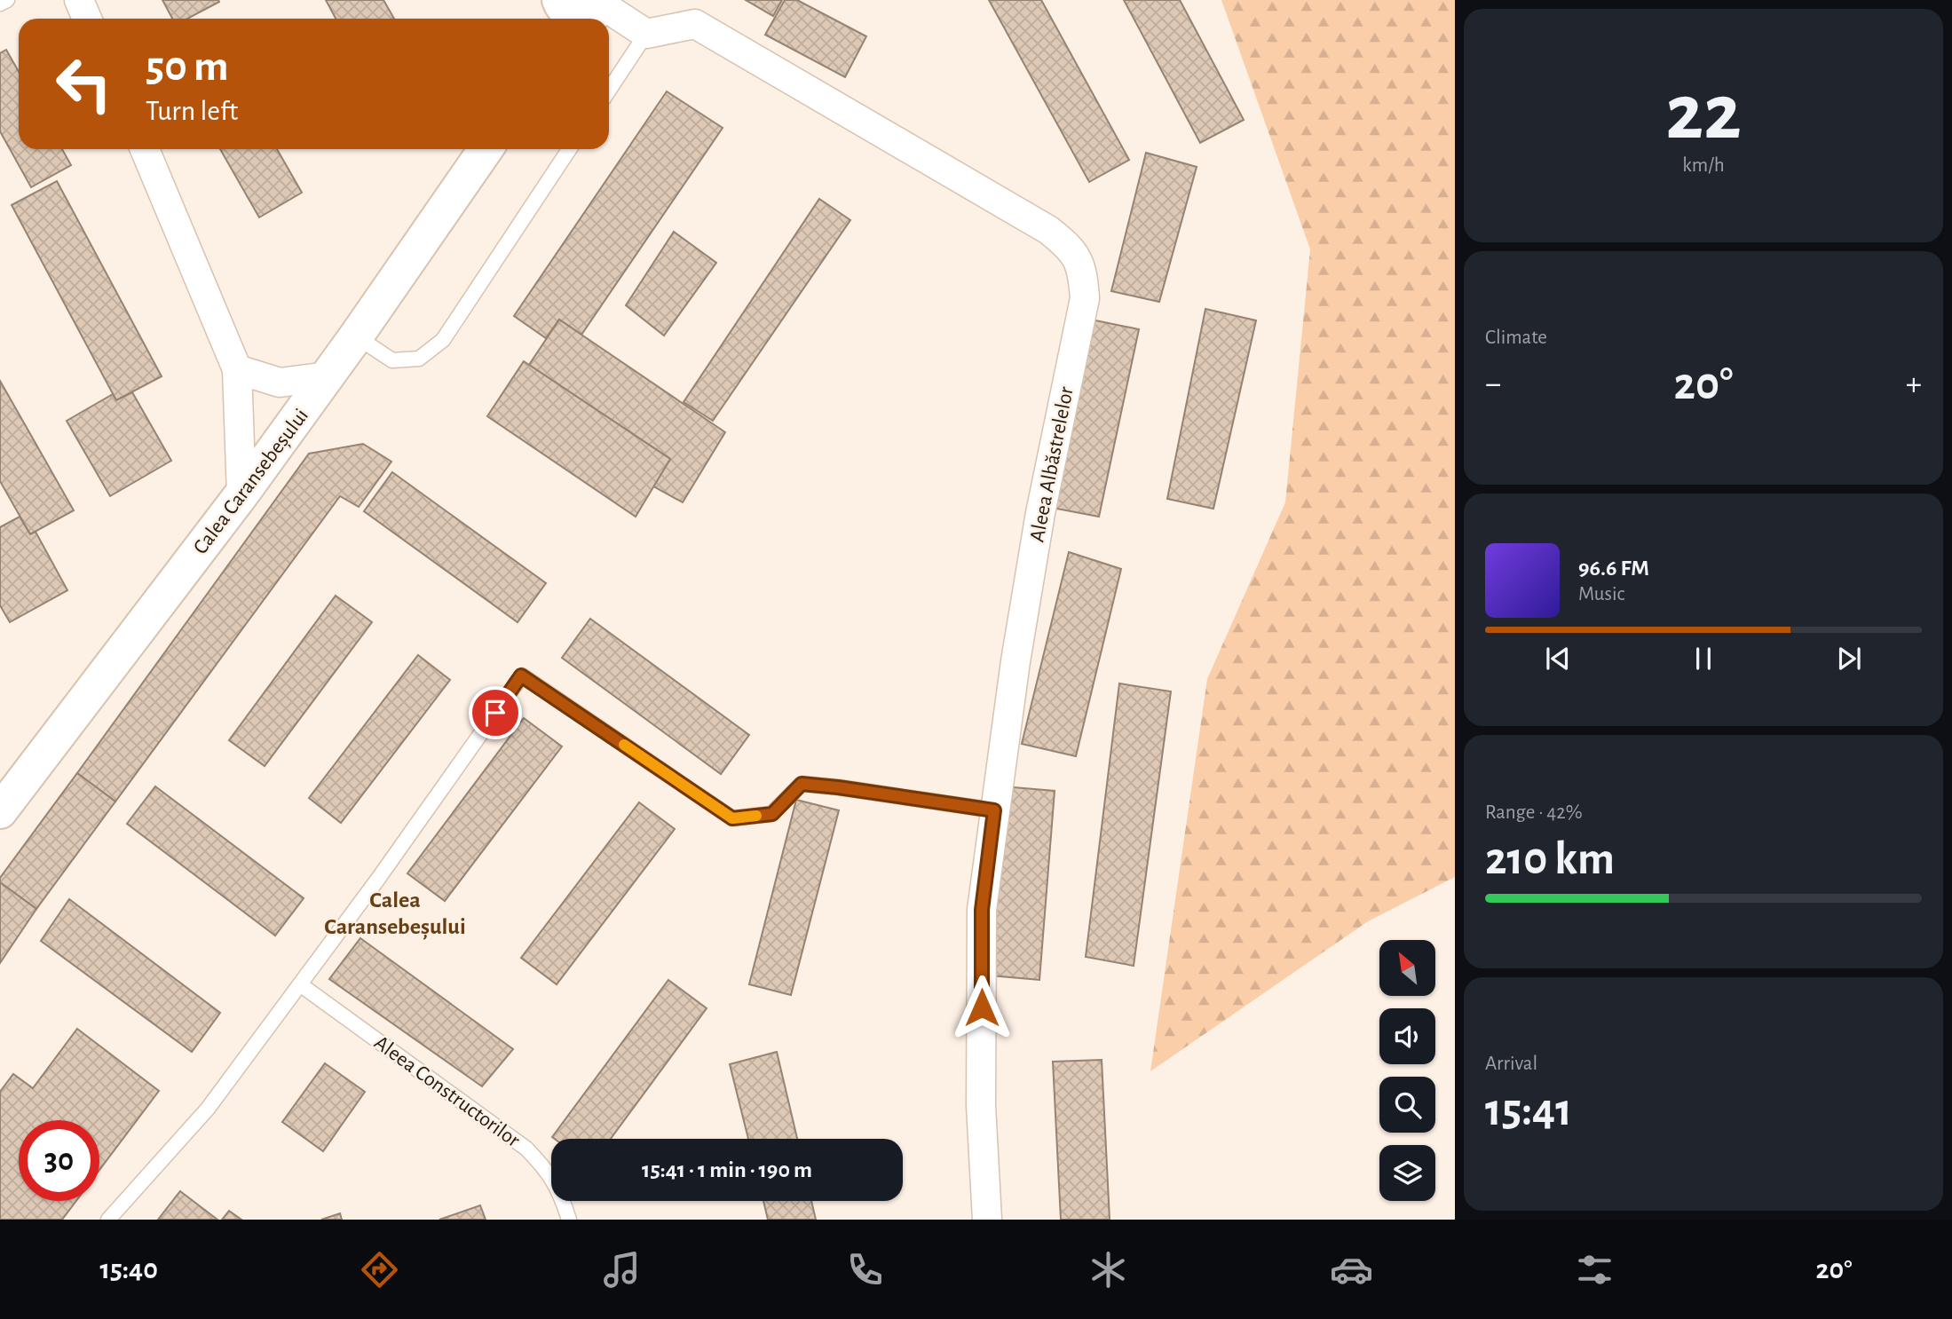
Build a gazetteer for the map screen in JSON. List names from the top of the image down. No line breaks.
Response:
{"streets":{"main road":["Calea Caransebeșului"],"street":["Aleea Albăstrelelor"],"lane":["Aleea Constructorilor"]},"districts":["Calea Caransebeșului"],"north":"top left","page":{"tile":[["22","km/h"],"Climate",["Range · 42%","210 km"],["Arrival","15:41"]],"turn":["50 m","Turn left"],"heat":["−","20°","+"],"song":["96.6 FM","Music"],"limit":"30","trip":"15:41 · 1 min · 190 m","tabs":["15:40","20°"]}}
